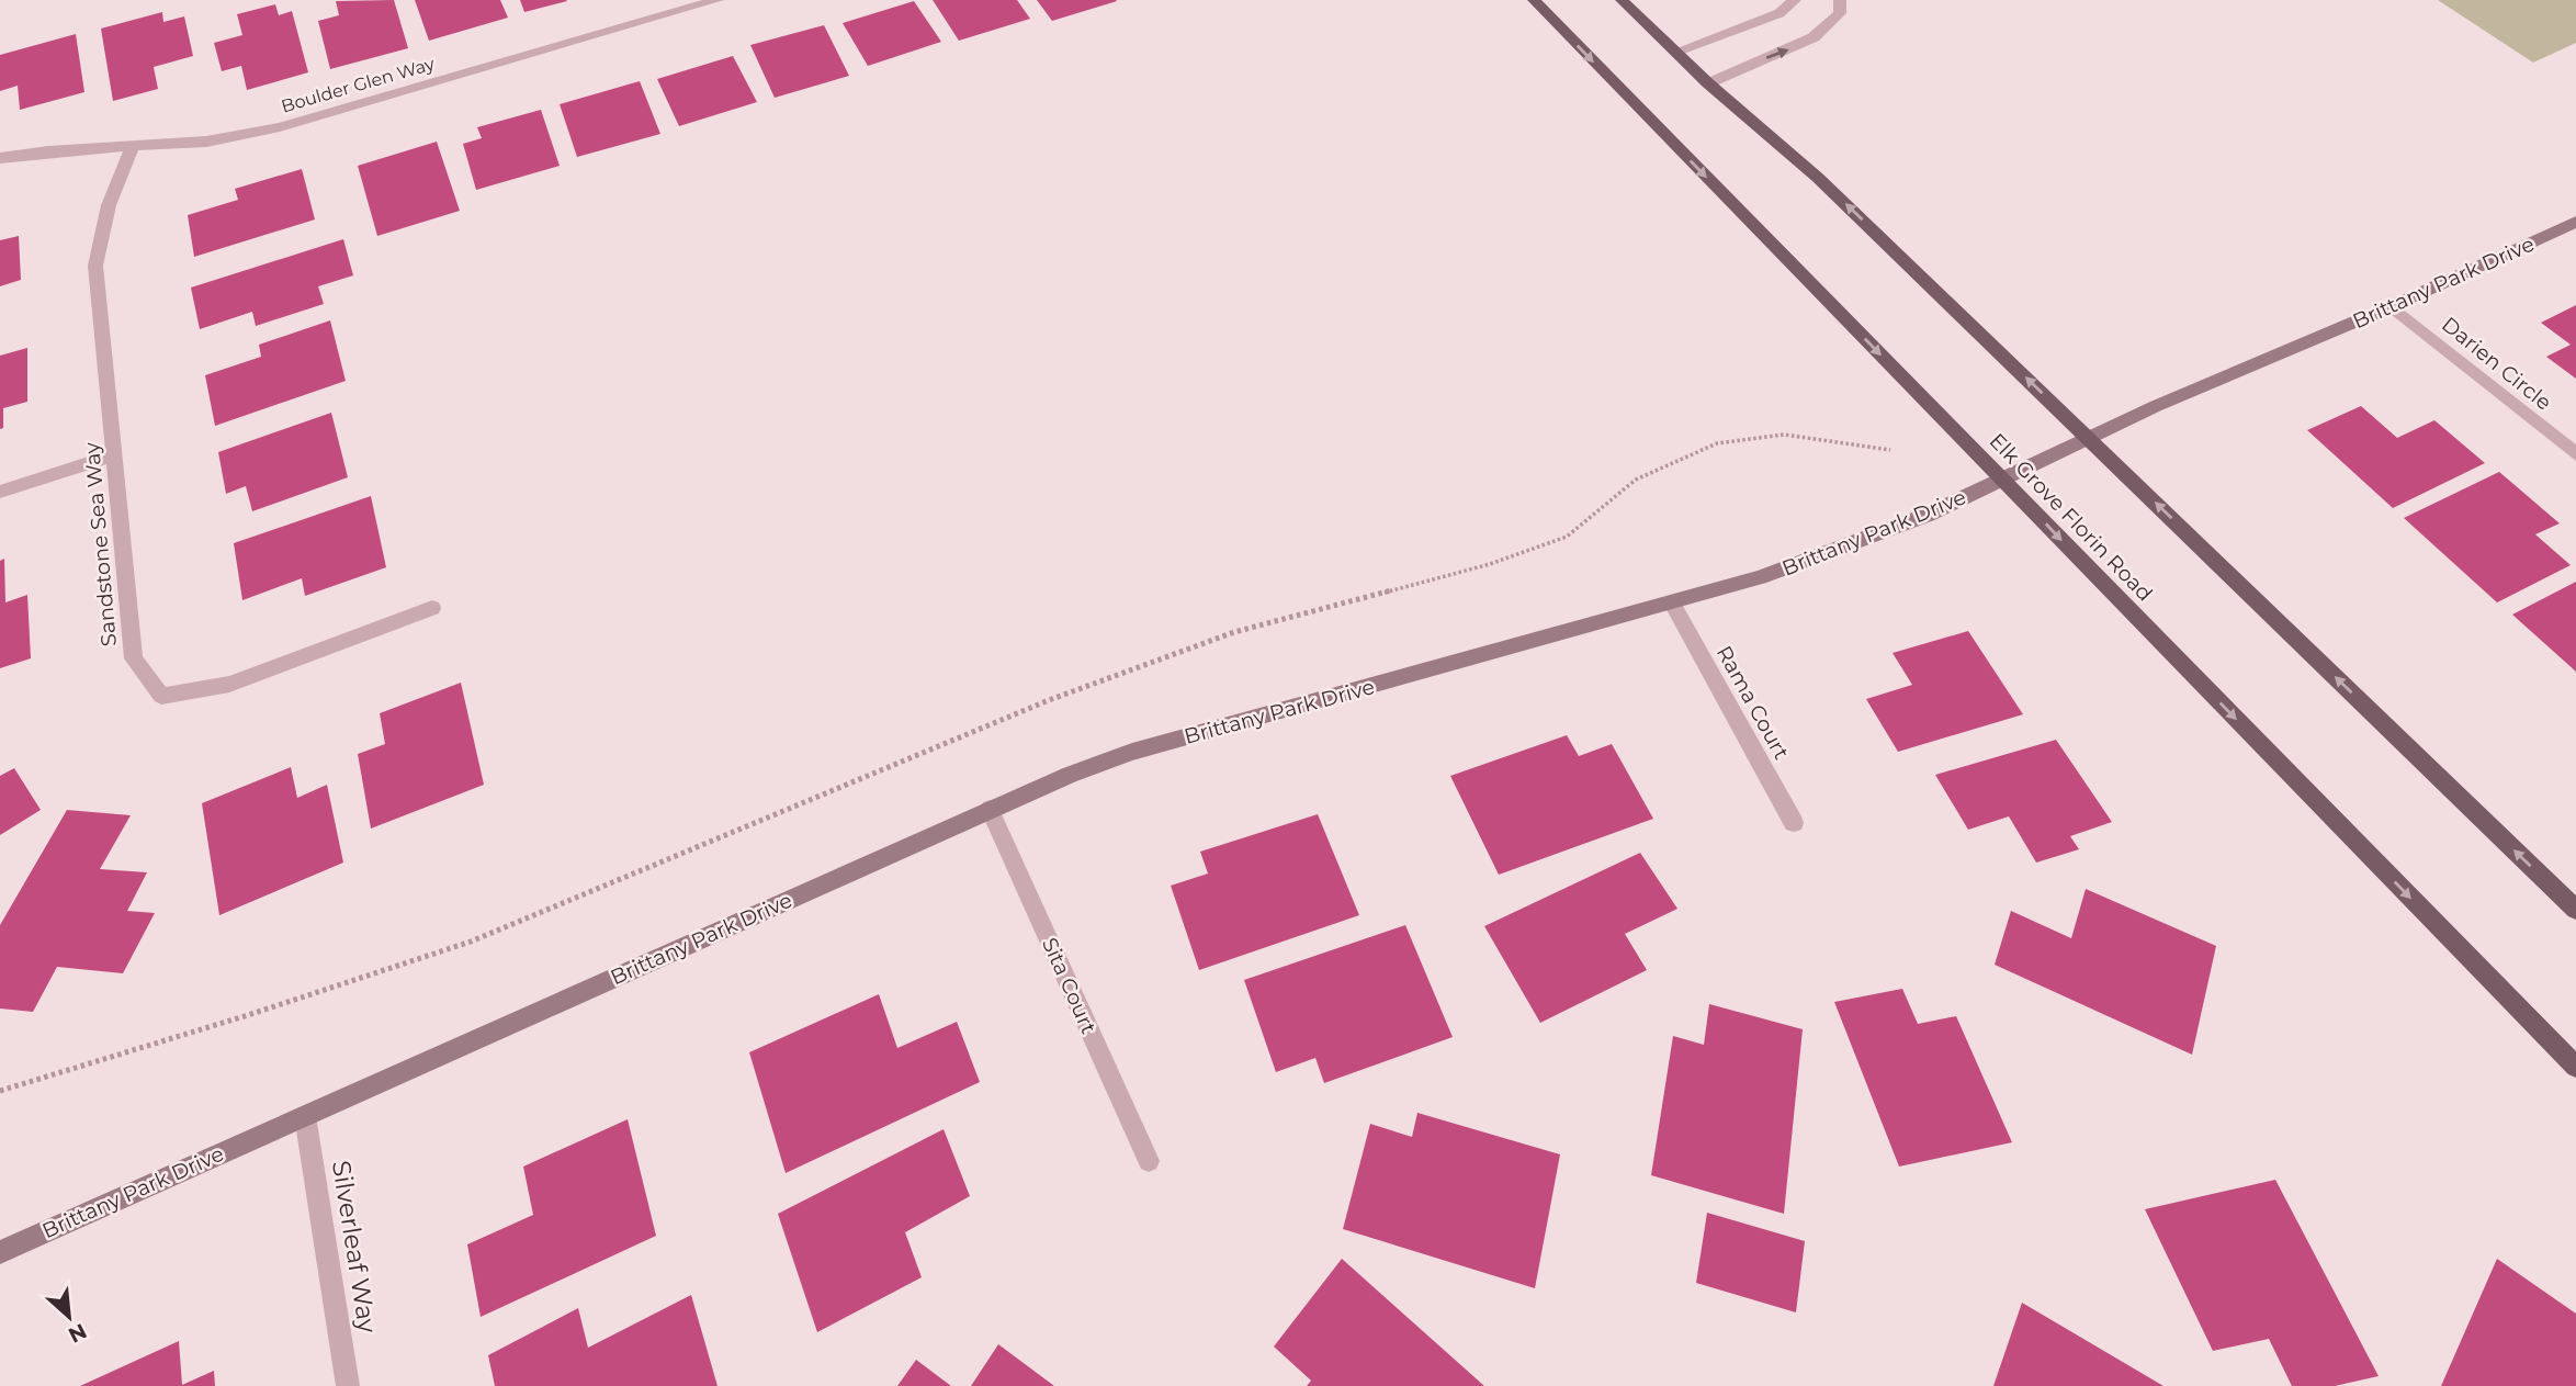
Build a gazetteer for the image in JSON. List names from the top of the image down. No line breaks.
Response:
{"streets":{"main road":["Elk Grove Florin Road"],"street":["Boulder Glen Way","Brittany Park Drive","Darien Circle","Sandstone Sea Way","Rama Court","Sita Court","Silverleaf Way"]},"crossings":[["Boulder Glen Way","Sandstone Sea Way"],["Brittany Park Drive","Darien Circle"],["Brittany Park Drive","Elk Grove Florin Road"],["Brittany Park Drive","Rama Court"],["Brittany Park Drive","Sita Court"],["Brittany Park Drive","Silverleaf Way"]],"north":"bottom right"}
